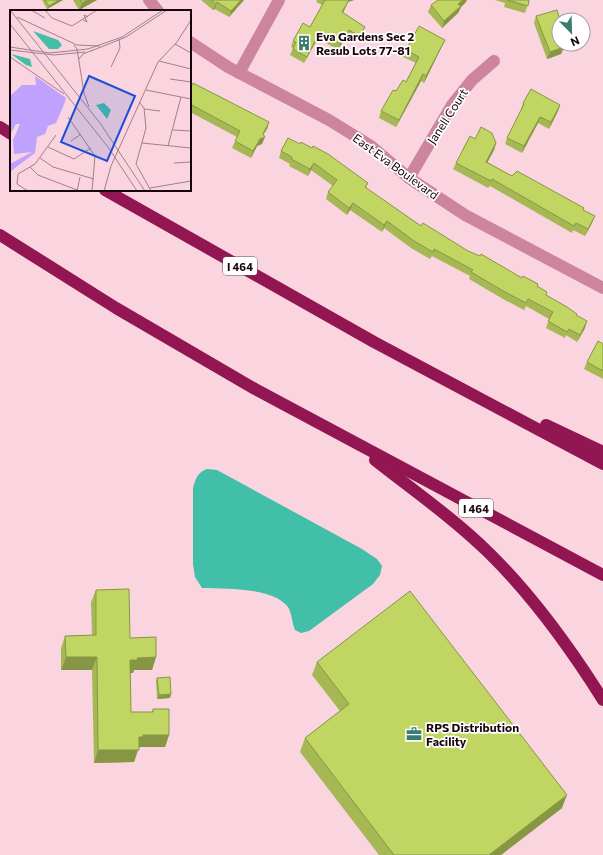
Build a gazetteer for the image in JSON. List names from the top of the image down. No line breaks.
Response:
{"streets":{"highway":["I 464"],"street":["Janell Court","East Eva Boulevard"]},"crossings":[["Janell Court","East Eva Boulevard"]],"places":{"building":["Eva Gardens Sec 2 Resub Lots 77-81"],"office":["RPS Distribution Facility"]},"north":"bottom right"}
